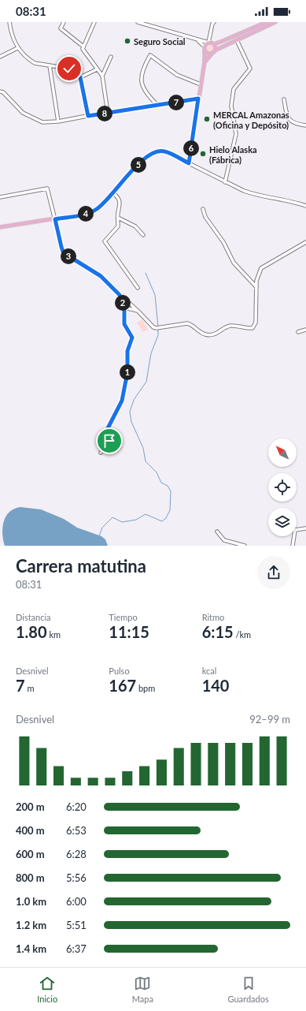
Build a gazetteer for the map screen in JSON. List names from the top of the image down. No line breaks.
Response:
{"places":["Seguro Social","MERCAL Amazonas (Oficina y Depósito)","Hielo Alaska (Fábrica)"],"north":"top left","page":{"status":"08:31","pins":["7","8","6","5","4","3","2","1"],"heading":["Carrera matutina","08:31"],"stats":[["Distancia","1.80 km"],["Tiempo","11:15"],["Ritmo","6:15 /km"],["Desnivel","7 m"],["Pulso","167 bpm"],["kcal","140"]],"chart":["Desnivel","92–99 m"],"list":[{"name":"200 m","note":"6:20"},{"name":"400 m","note":"6:53"},{"name":"600 m","note":"6:28"},{"name":"800 m","note":"5:56"},{"name":"1.0 km","note":"6:00"},{"name":"1.2 km","note":"5:51"},{"name":"1.4 km","note":"6:37"}],"tabs":["Inicio","Mapa","Guardados"]}}
